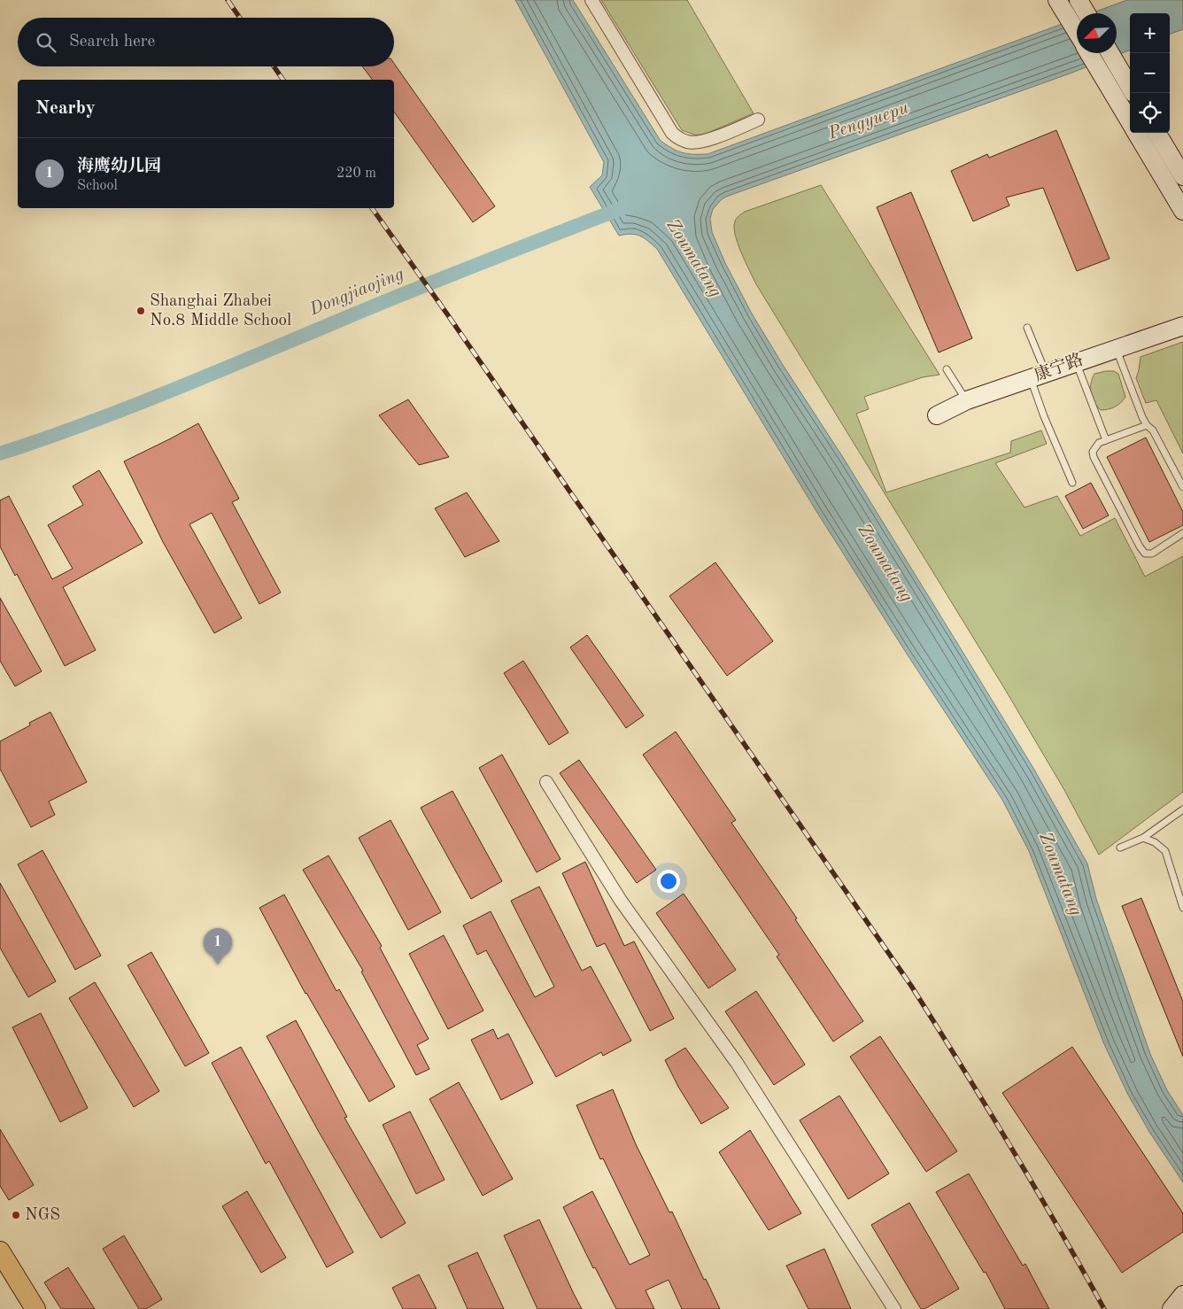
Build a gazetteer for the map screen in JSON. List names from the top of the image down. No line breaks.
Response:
{"streets":{"main road":["康宁路"]},"water":["Pengyuepu","Zoumatang","Dongjiaojing"],"places":["Shanghai Zhabei No.8 Middle School","NGS"],"north":"bottom left","page":{"map_buttons":["+","−"],"search":"Search here","heading":"Nearby","list":[{"mark":"1","name":"海鹰幼儿园","note":"School","value":"220 m"}],"pins":"1"}}
